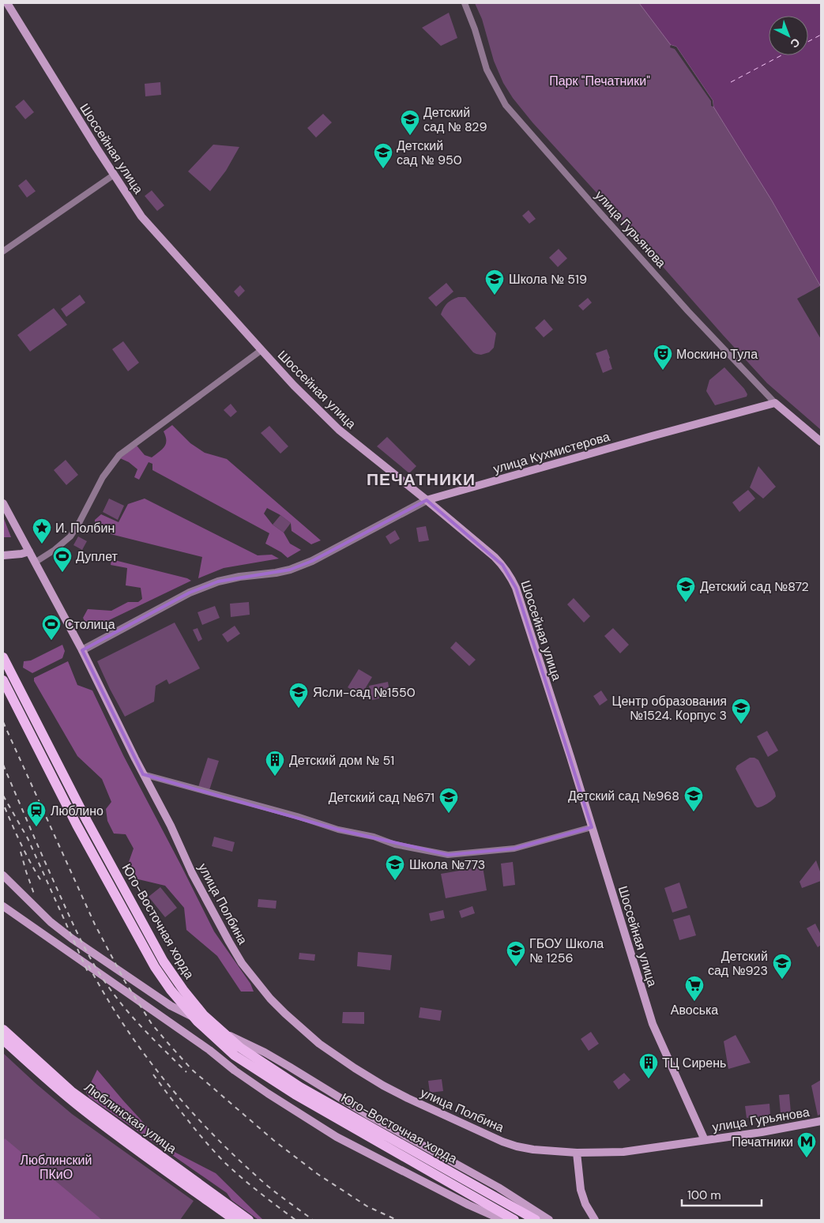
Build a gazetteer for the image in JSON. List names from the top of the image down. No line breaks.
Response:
{"streets":{"main road":["Шоссейная улица","улица Гурьянова","улица Кухмистерова","улица Полбина","Юго-Восточная хорда","Люблинская улица"]},"crossings":[["Шоссейная улица","улица Гурьянова"],["Шоссейная улица","улица Кухмистерова"],["улица Гурьянова","улица Кухмистерова"],["улица Кухмистерова","улица Полбина"]],"districts":["ПЕЧАТНИКИ"],"parks":["Парк \"Печатники\"","Люблинский ПКиО"],"places":{"school or university":["Детский сад № 829","Детский сад № 950","Школа № 519","Детский сад №872","Ясли-сад №1550","Центр образования №1524. Корпус 3","Детский сад №968","Детский сад №671","Школа №773","ГБОУ Школа № 1256","Детский сад №923"],"theatre":["Москино Тула"],"place":["И. Полбин"],"sports":["Дуплет","Столица"],"building":["Детский дом № 51","ТЦ Сирень"],"station":["Люблино"],"supermarket":["Авоська"],"metro station":["Печатники"]},"scale_bar":"100 m","north":"bottom right"}
